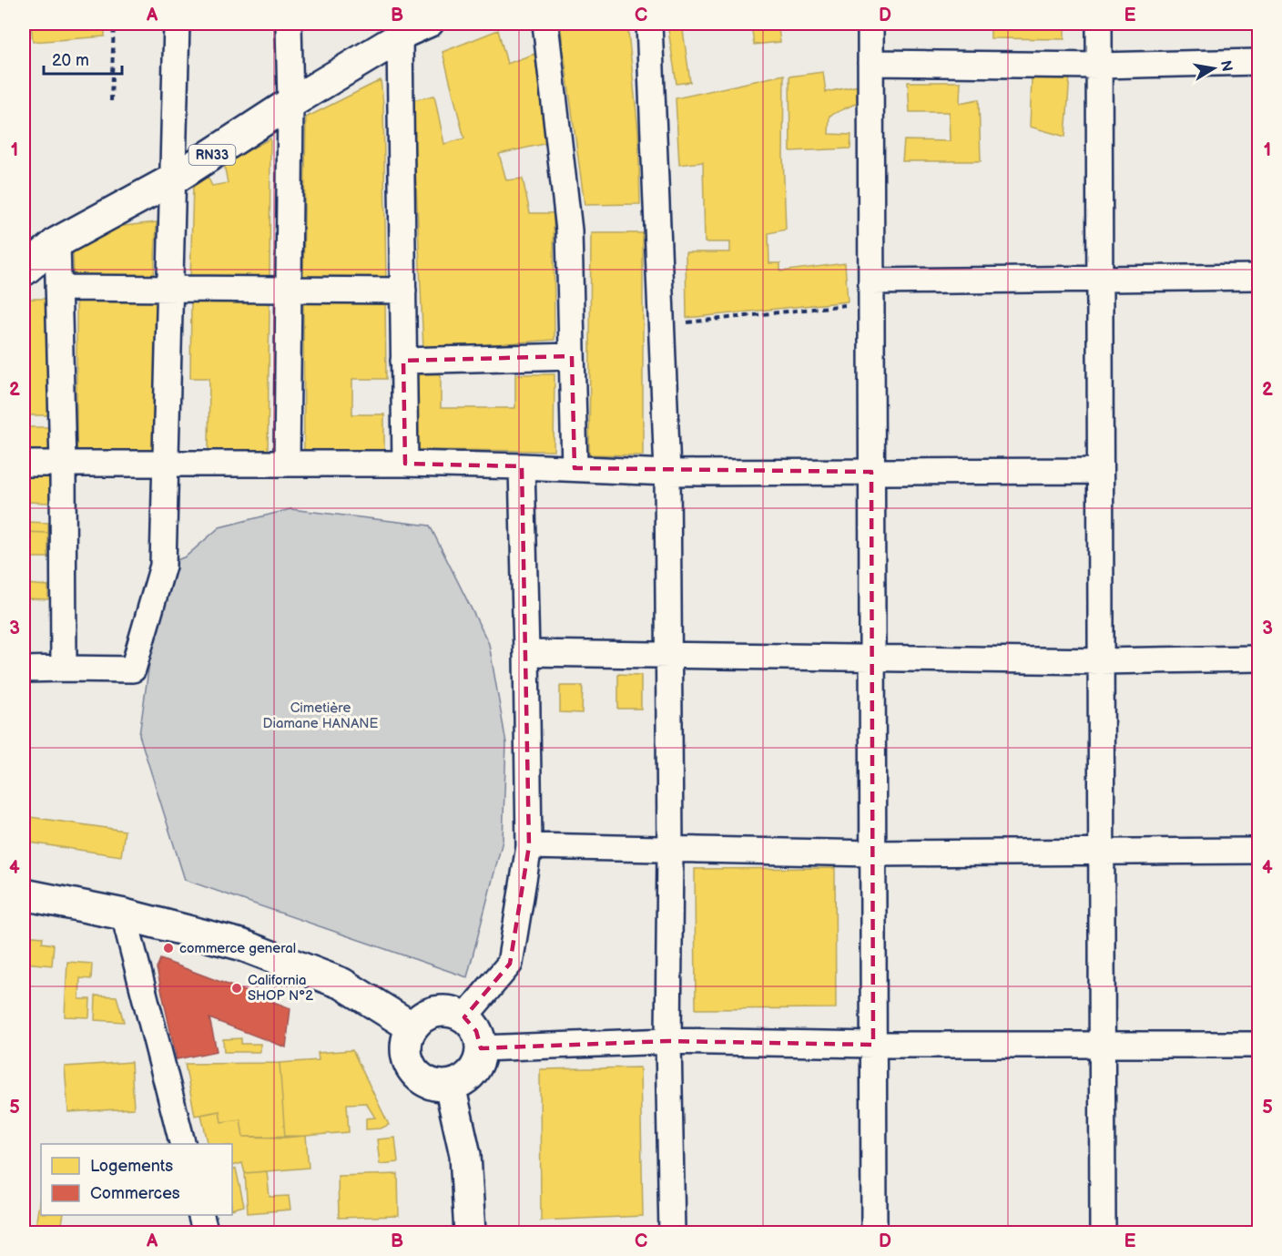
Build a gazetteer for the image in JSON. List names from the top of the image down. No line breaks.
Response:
{"streets":{"street":["RN33"]},"parks":["Cimetière Diamane HANANE"],"places":["commerce general","California SHOP N°2"],"legend":["Logements","Commerces"],"scale_bar":"20 m","north":"right","grid":{"columns":["A","B","C","D","E"],"rows":["1","2","3","4","5"]}}
